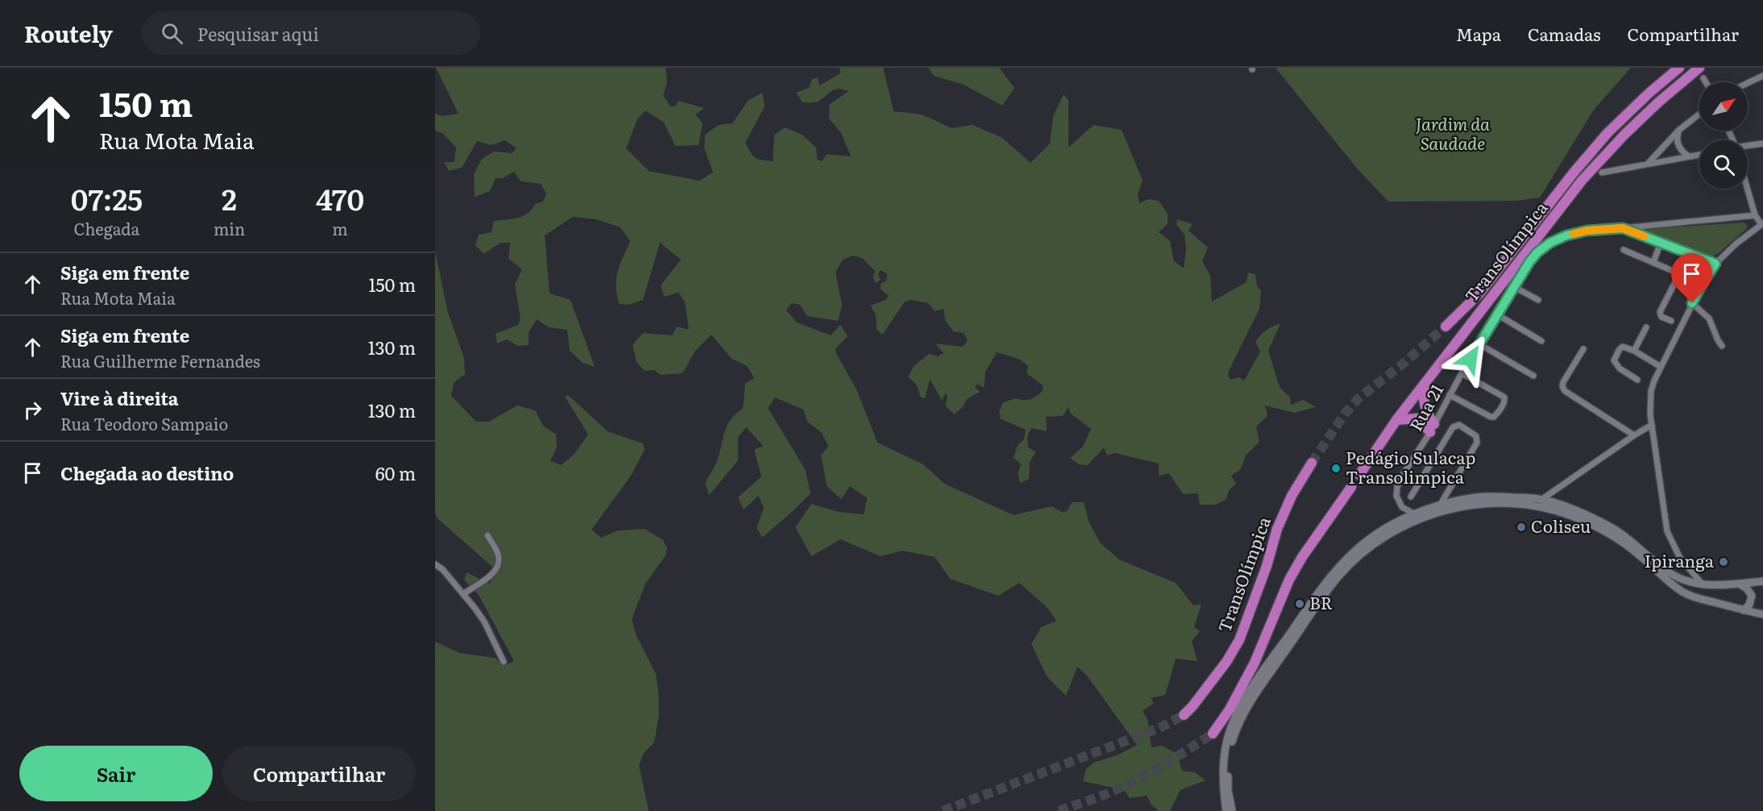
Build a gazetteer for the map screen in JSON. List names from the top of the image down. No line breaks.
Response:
{"streets":{"highway":["TransOlímpica"],"street":["Rua 21"]},"parks":["Jardim da Saudade"],"places":["Pedágio Sulacap Transolimpica","Coliseu","Ipiranga","BR"],"north":"top right","page":{"header":"Routely","search":"Pesquisar aqui","nav":["Mapa","Camadas","Compartilhar"],"turn":["150 m","Rua Mota Maia"],"eta":["07:25","Chegada","2","min","470","m"],"list":[{"name":"Siga em frente","note":"Rua Mota Maia","value":"150 m"},{"name":"Siga em frente","note":"Rua Guilherme Fernandes","value":"130 m"},{"name":"Vire à direita","note":"Rua Teodoro Sampaio","value":"130 m"},{"name":"Chegada ao destino","value":"60 m"}],"buttons":["Sair","Compartilhar"]}}
